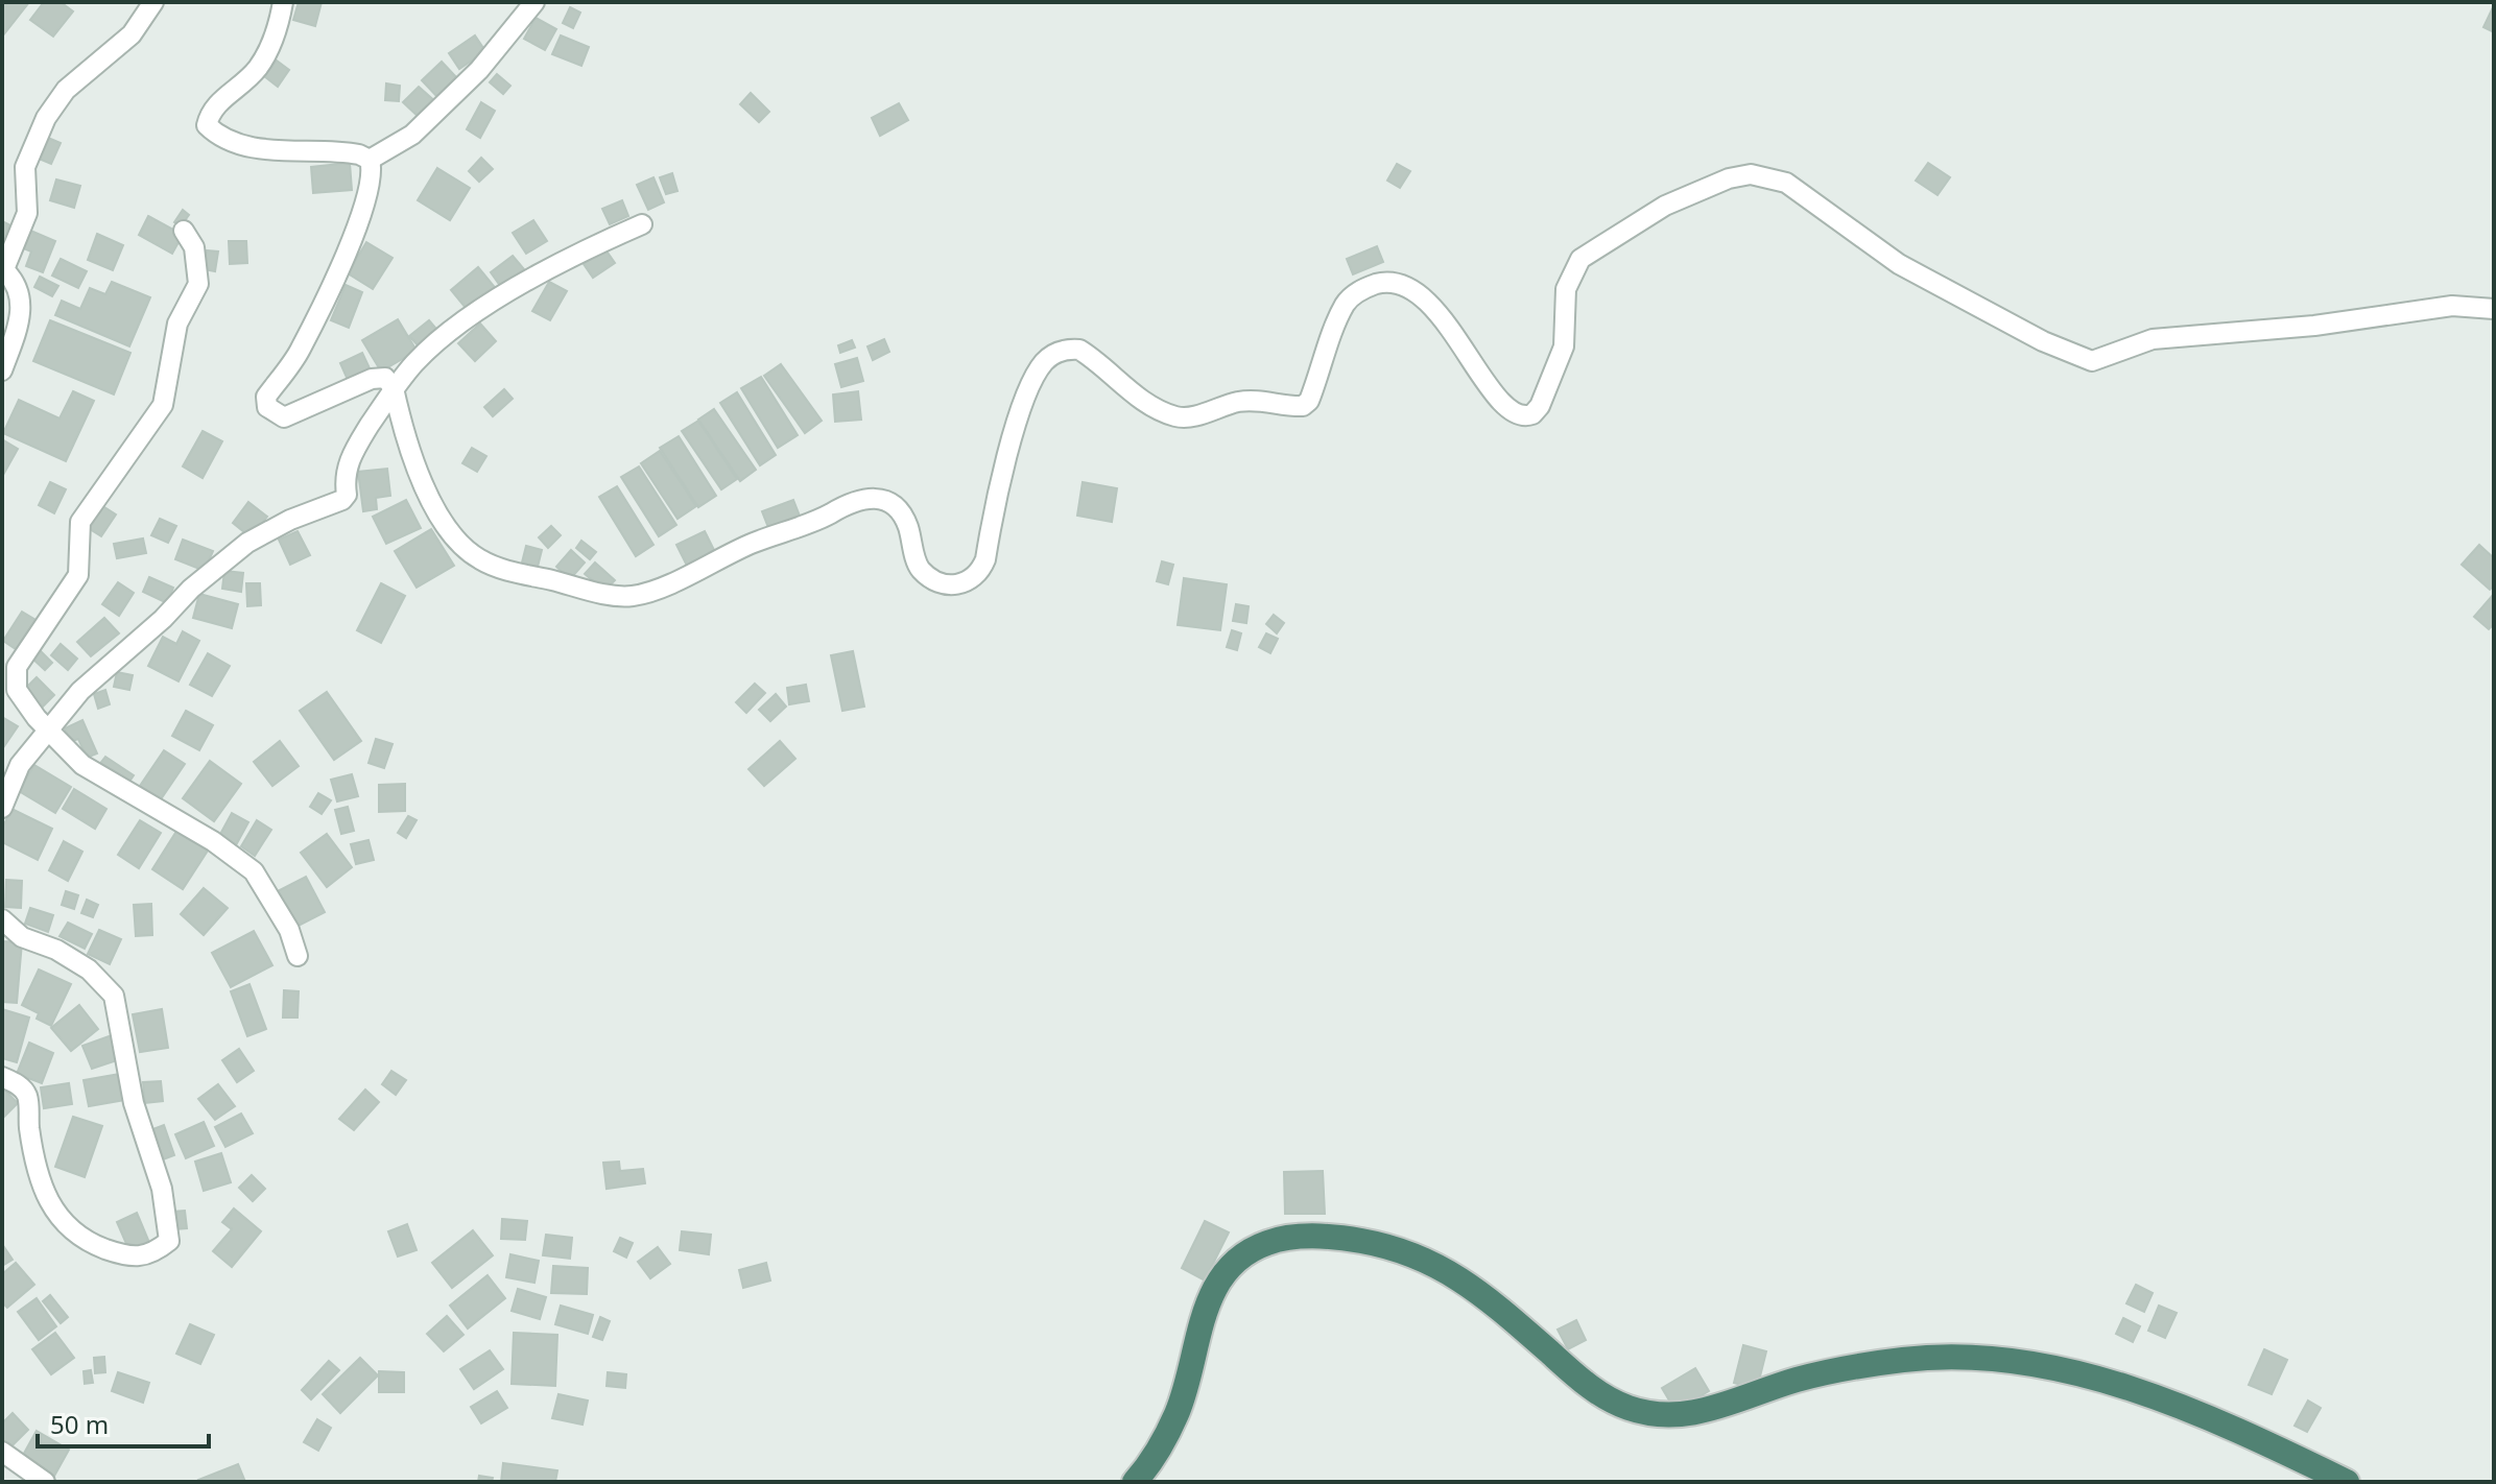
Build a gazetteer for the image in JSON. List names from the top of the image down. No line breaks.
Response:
{"scale_bar":"50 m"}
